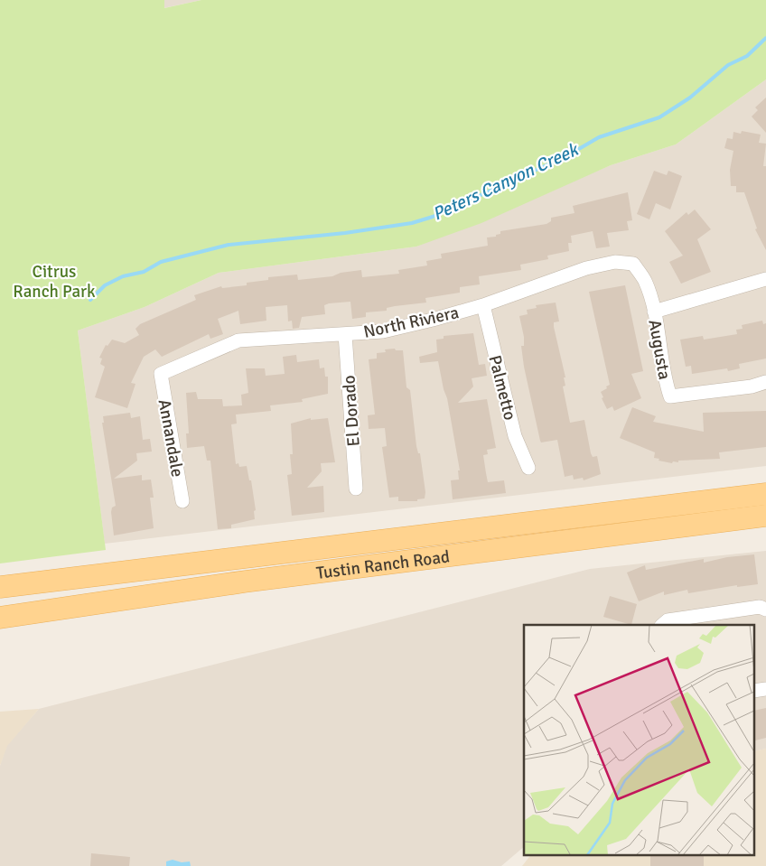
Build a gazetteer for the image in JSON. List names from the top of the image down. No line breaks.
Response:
{"streets":{"main road":["Tustin Ranch Road"],"street":["North Riviera","Augusta","Palmetto","El Dorado","Annandale"]},"crossings":[["North Riviera","Augusta"],["North Riviera","Palmetto"],["North Riviera","El Dorado"],["North Riviera","Annandale"]],"water":["Peters Canyon Creek"],"parks":["Citrus Ranch Park"]}
